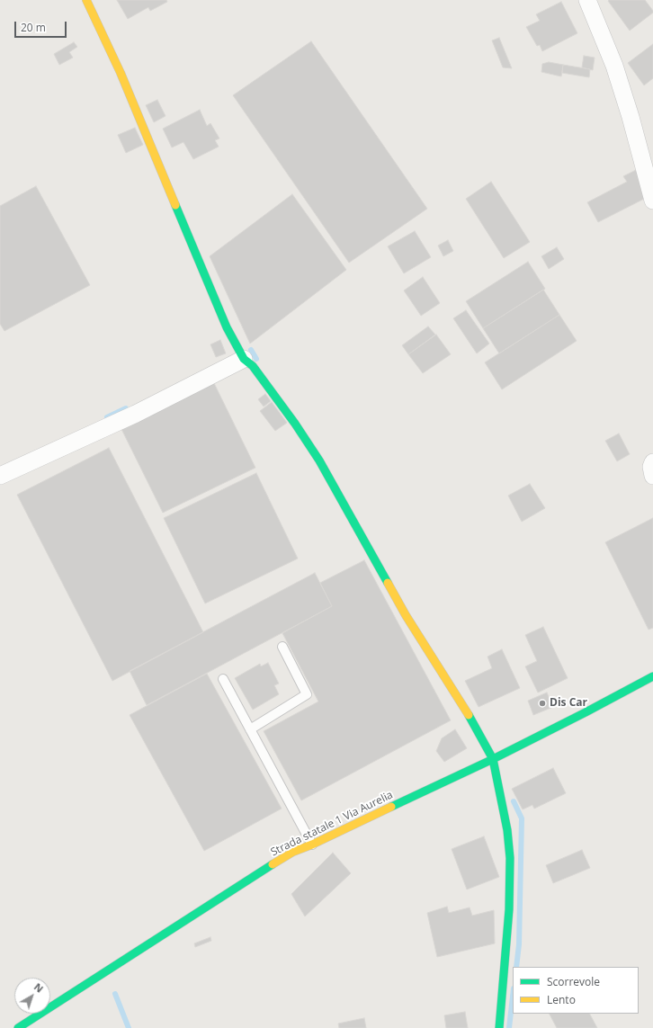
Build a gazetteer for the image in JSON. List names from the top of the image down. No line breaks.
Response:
{"streets":{"street":["Strada statale 1 Via Aurelia"]},"places":["Dis Car"],"legend":["Scorrevole","Lento"],"scale_bar":"20 m","north":"top right"}
